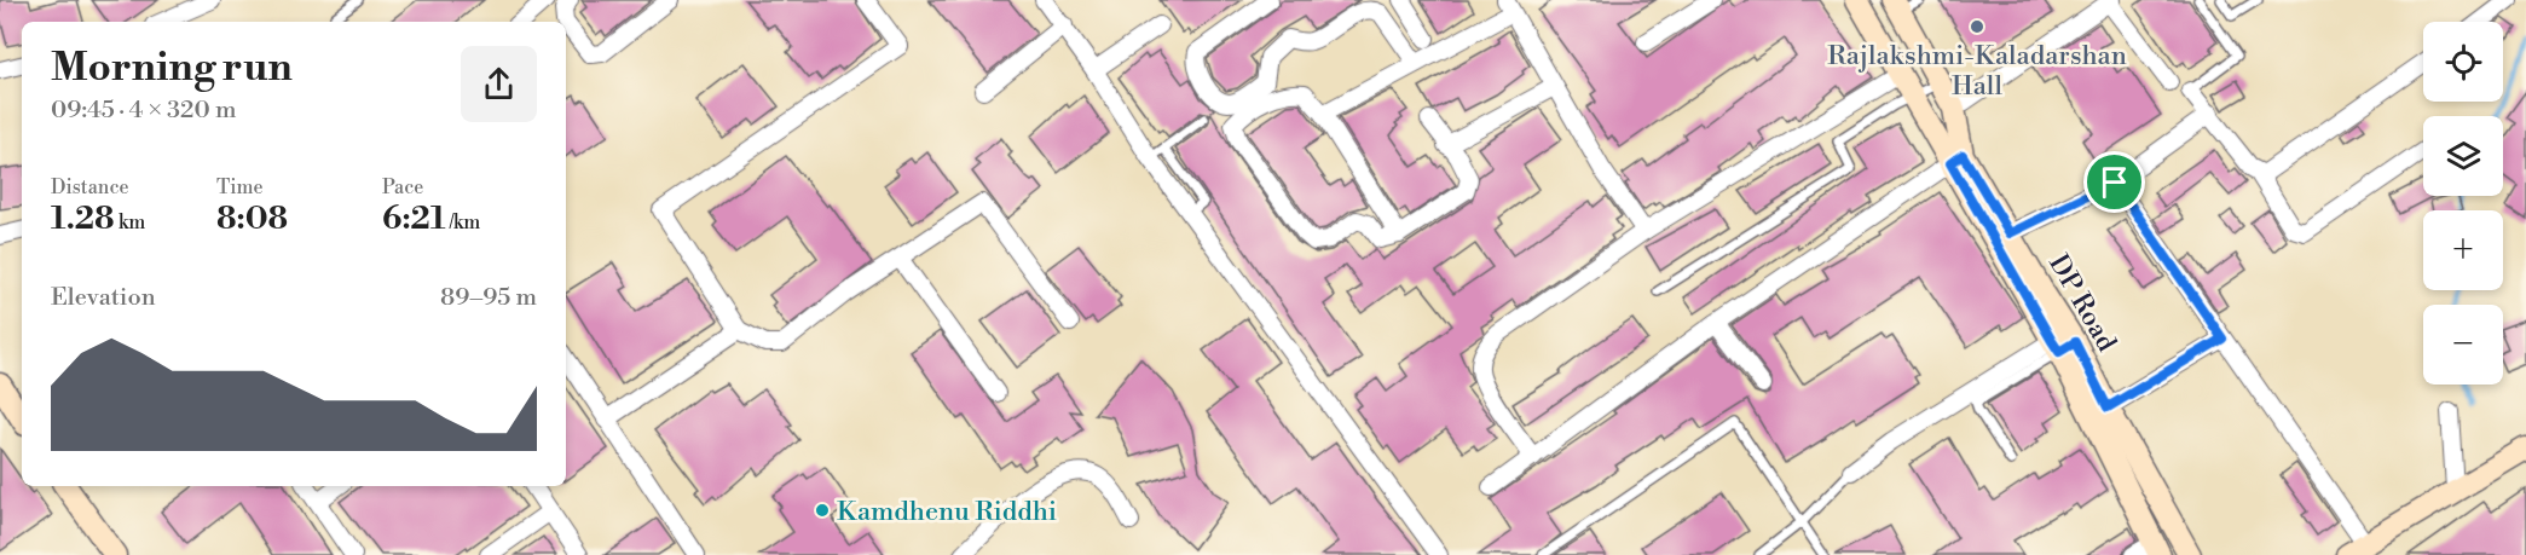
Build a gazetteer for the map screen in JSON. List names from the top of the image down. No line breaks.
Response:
{"streets":{"main road":["DP Road"]},"places":["Rajlakshmi-Kaladarshan Hall","Kamdhenu Riddhi"],"page":{"map_buttons":["+","−"],"heading":["Morning run","09:45 · 4 × 320 m"],"stats":[["Distance","1.28 km"],["Time","8:08"],["Pace","6:21 /km"]],"chart":["Elevation","89–95 m"]}}
